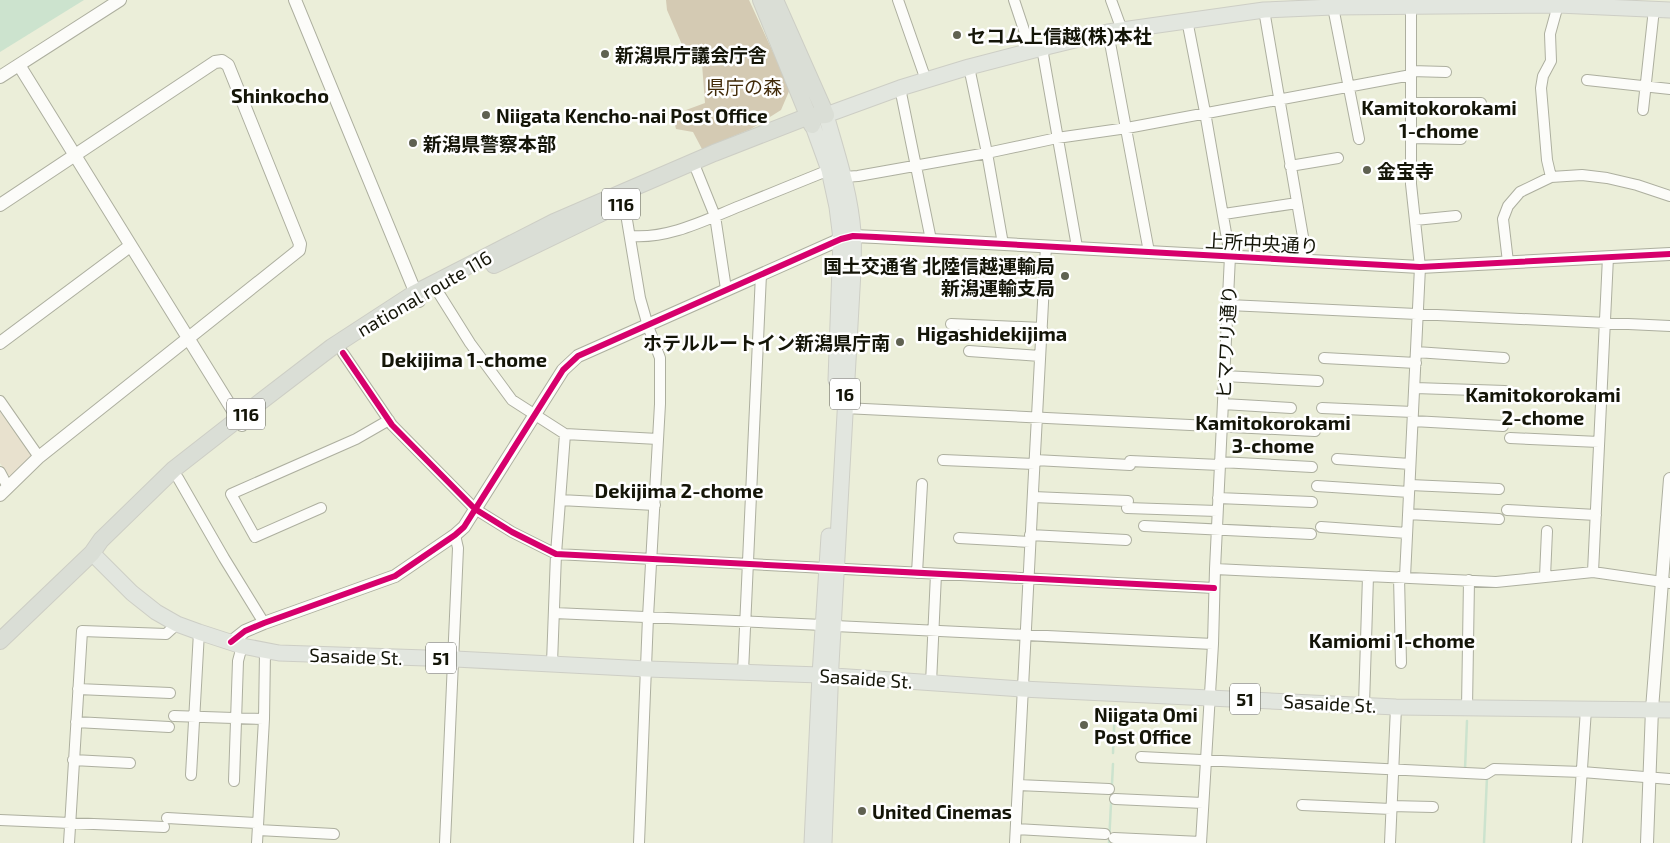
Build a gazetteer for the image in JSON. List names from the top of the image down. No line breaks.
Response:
{"streets":{"highway":["116","national route 116"],"main road":["16","Sasaide St.","51"],"street":["上所中央通り","ヒマワリ通り"]},"crossings":[["上所中央通り","ヒマワリ通り"],["上所中央通り","16"],["national route 116","16"],["national route 116","Sasaide St."],["ヒマワリ通り","Sasaide St."],["16","Sasaide St."]],"districts":["Shinkocho","Kamitokorokami 1-chome","Higashidekijima","Dekijima 1-chome","Kamitokorokami 2-chome","Kamitokorokami 3-chome","Dekijima 2-chome","Kamiomi 1-chome"],"parks":["県庁の森"],"places":["セコム上信越(株)本社","新潟県庁議会庁舎","Niigata Kencho-nai Post Office","新潟県警察本部","金宝寺","国土交通省 北陸信越運輸局 新潟運輸支局","ホテルルートイン新潟県庁南","Niigata Omi Post Office","United Cinemas"]}
